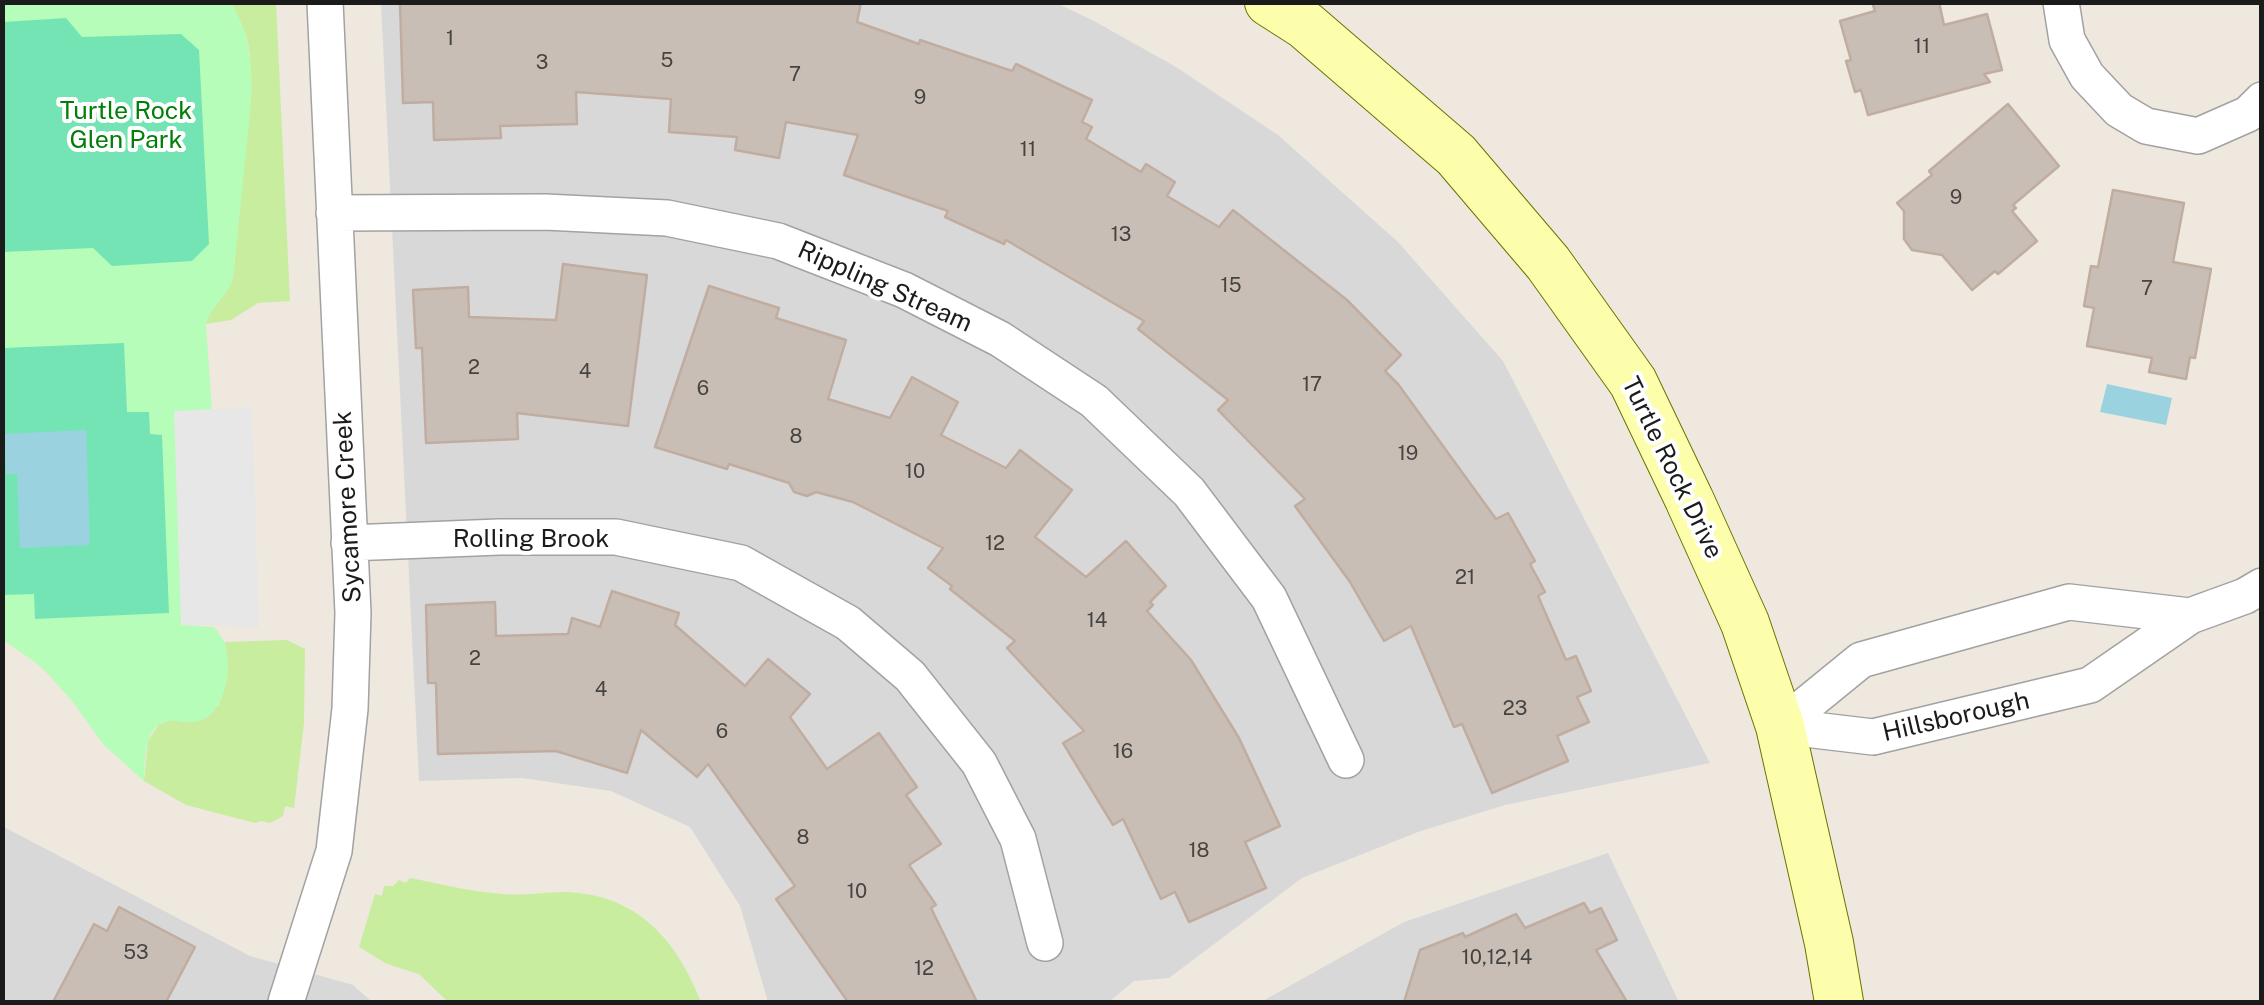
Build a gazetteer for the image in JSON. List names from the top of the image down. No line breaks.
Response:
{"streets":{"street":["Rippling Stream","Turtle Rock Drive","Sycamore Creek","Rolling Brook","Hillsborough"]},"crossings":[["Rippling Stream","Sycamore Creek"],["Turtle Rock Drive","Hillsborough"],["Sycamore Creek","Rolling Brook"]],"parks":["Turtle Rock Glen Park"],"house_numbers":["1","11","5","3","7","9","11","9","13","15","7","2","4","17","6","8","19","10","12","21","14","2","4","23","6","16","8","18","10","53","10,12,14","12"]}
